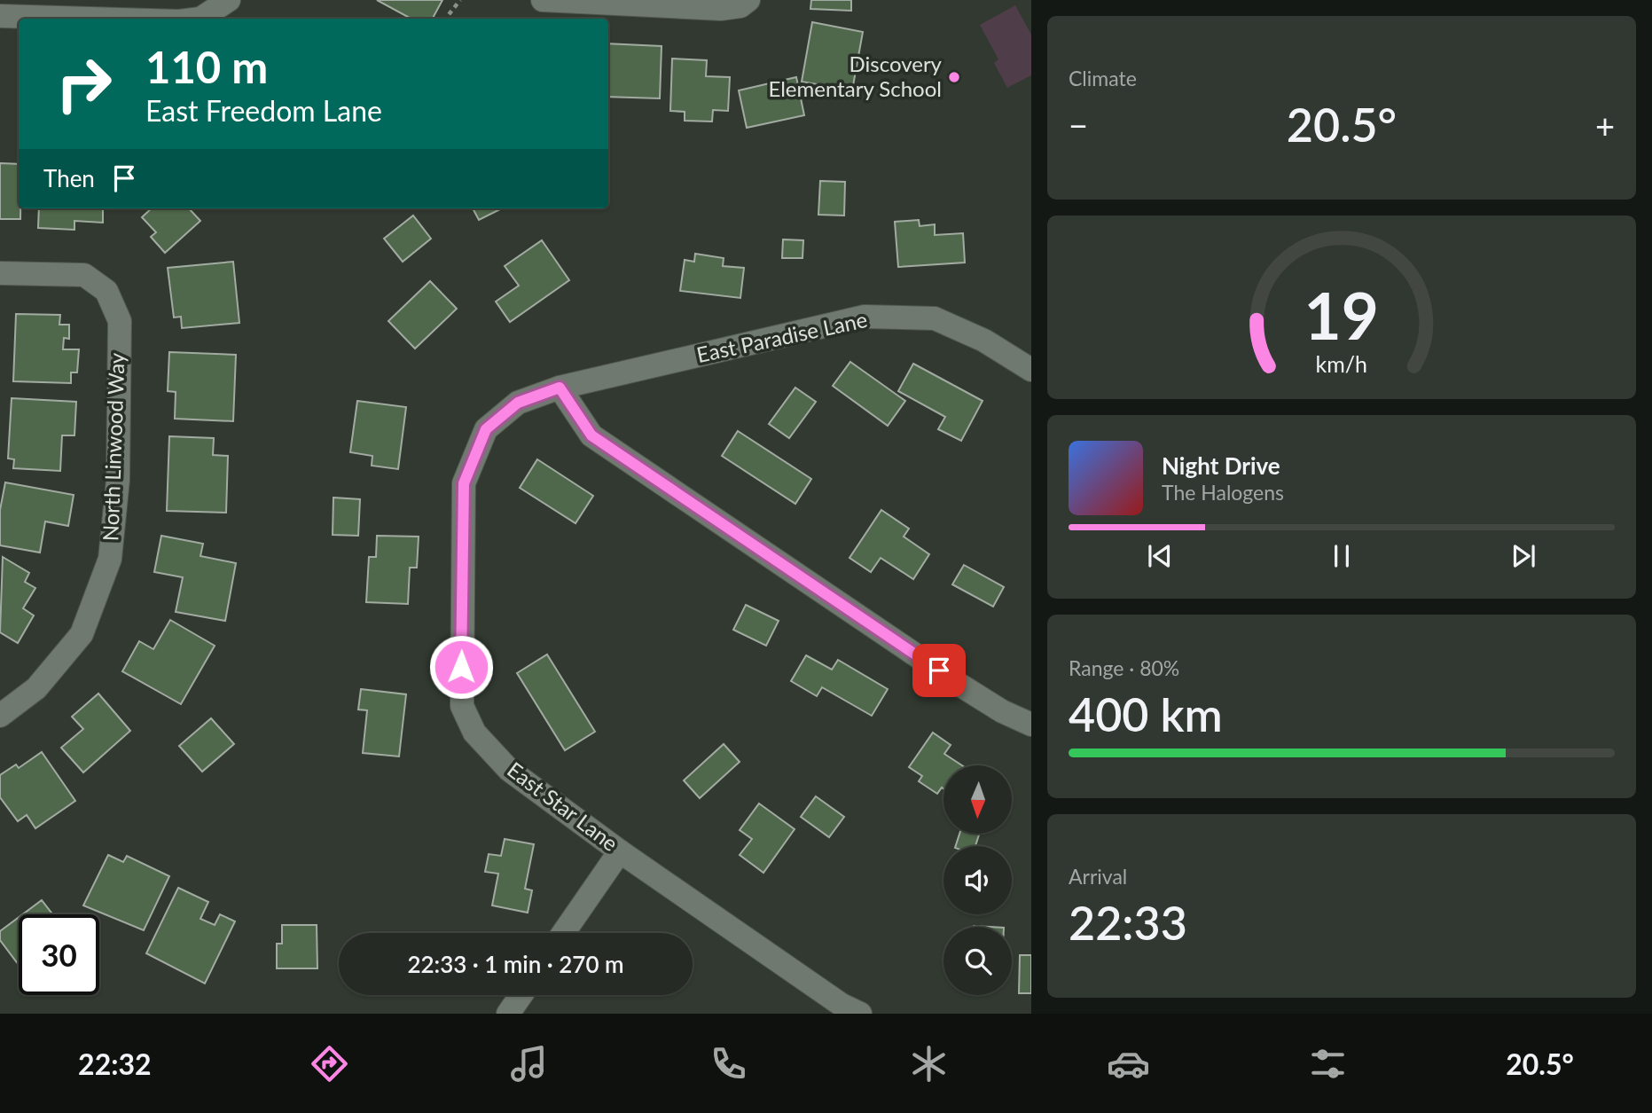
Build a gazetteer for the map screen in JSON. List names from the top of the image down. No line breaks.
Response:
{"streets":{"street":["East Paradise Lane","North Linwood Way","East Star Lane"]},"crossings":[["East Paradise Lane","East Star Lane"]],"places":["Discovery Elementary School"],"north":"bottom","page":{"tile":["Climate",["Range · 80%","400 km"],["Arrival","22:33"]],"turn":["110 m","East Freedom Lane"],"heat":["−","20.5°","+"],"then":"Then","song":["Night Drive","The Halogens"],"limit":"30","trip":"22:33 · 1 min · 270 m","tabs":["22:32","20.5°"],"gauge":["19","km/h"]}}
